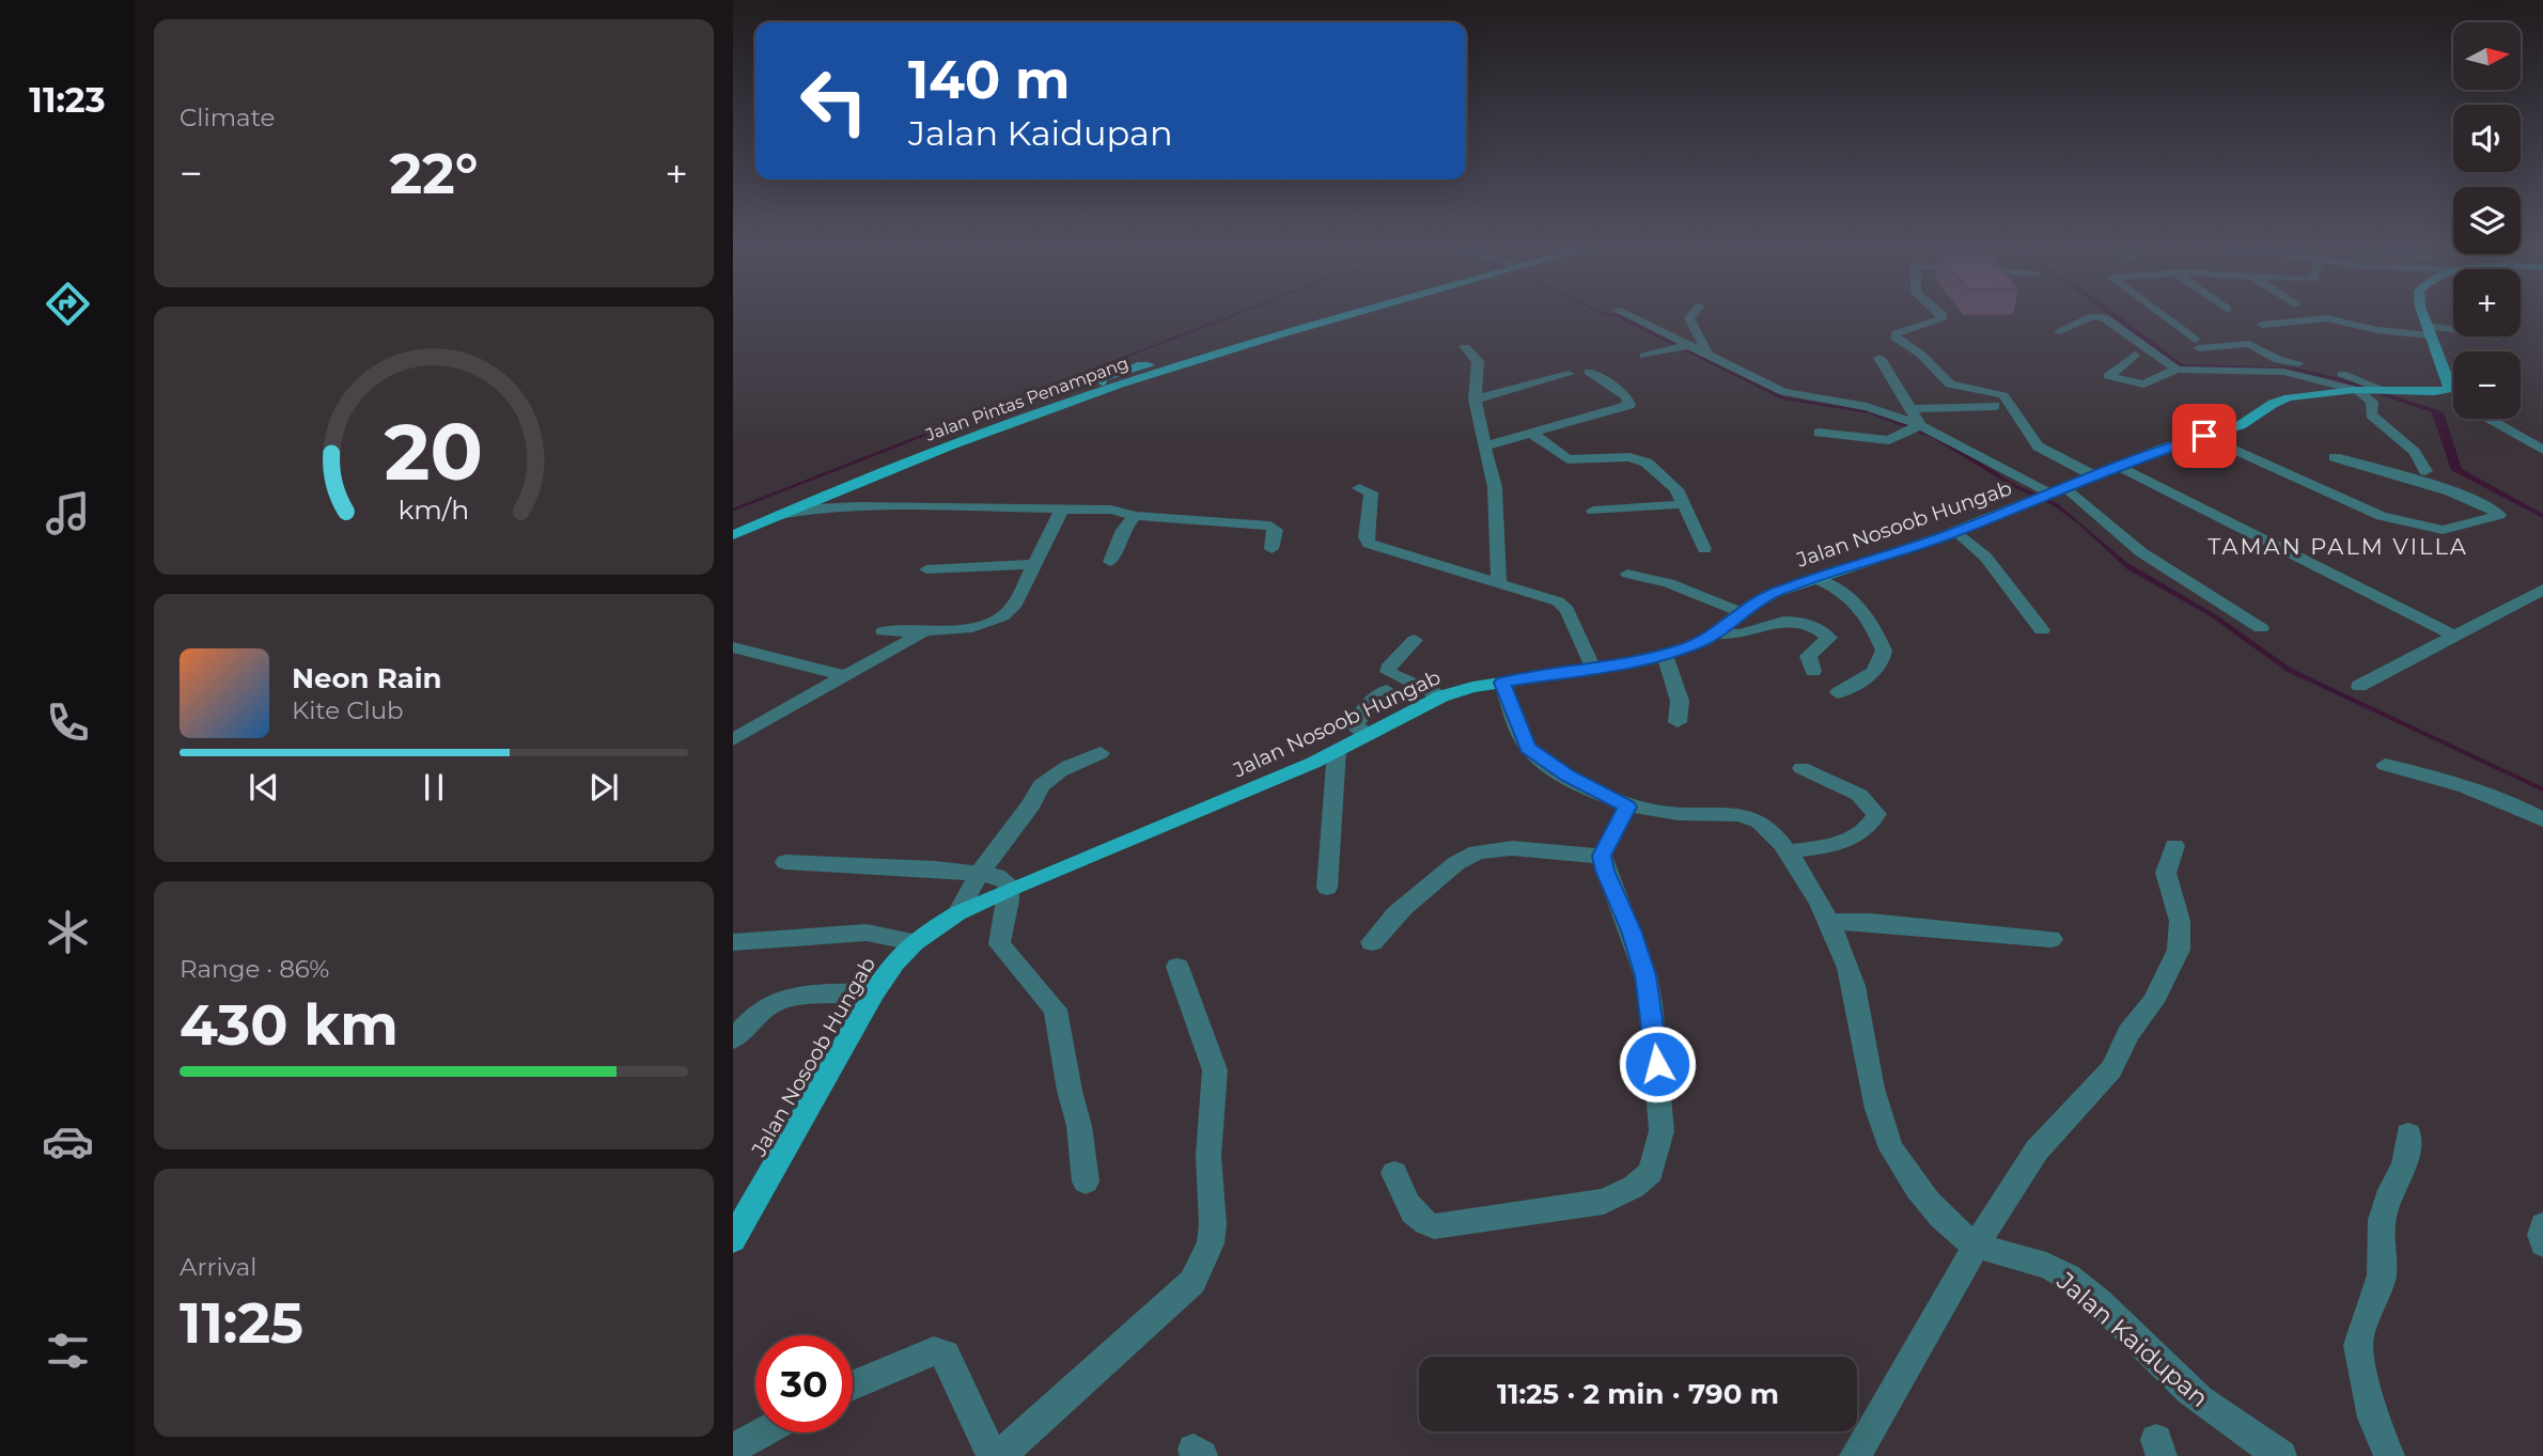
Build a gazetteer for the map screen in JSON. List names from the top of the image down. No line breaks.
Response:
{"streets":{"main road":["Jalan Pintas Penampang","Jalan Nosoob Hungab"],"street":["Jalan Kaidupan"]},"crossings":[["Jalan Nosoob Hungab","Jalan Kaidupan"]],"districts":["TAMAN PALM VILLA"],"north":"right","page":{"tabs":"11:23","tile":["Climate",["Range · 86%","430 km"],["Arrival","11:25"]],"map_buttons":["+","−"],"turn":["140 m","Jalan Kaidupan"],"heat":["−","22°","+"],"song":["Neon Rain","Kite Club"],"limit":"30","trip":"11:25 · 2 min · 790 m","gauge":["20","km/h"]}}
